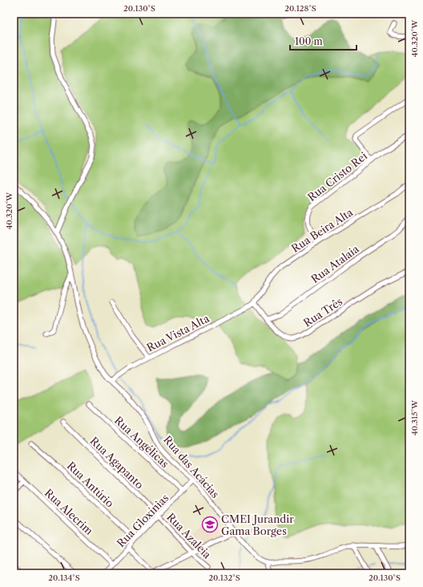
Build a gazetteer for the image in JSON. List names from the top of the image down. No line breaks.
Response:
{"streets":{"street":["Rua Cristo Rei","Rua Beira Alta","Rua Atalaia","Rua Três","Rua Vista Alta","Rua Angélicas","Rua Agapanto","Rua das Acácias","Rua Antúrio","Rua Alecrim","Rua Gloxínias","Rua Azaleia"]},"crossings":[["Rua Cristo Rei","Rua Beira Alta"],["Rua Beira Alta","Rua Três"],["Rua Beira Alta","Rua Vista Alta"],["Rua Atalaia","Rua Três"],["Rua Três","Rua Vista Alta"],["Rua Vista Alta","Rua das Acácias"],["Rua Angélicas","Rua Gloxínias"],["Rua Agapanto","Rua Gloxínias"],["Rua Agapanto","Rua Azaleia"],["Rua das Acácias","Rua Gloxínias"],["Rua Antúrio","Rua Gloxínias"],["Rua Alecrim","Rua Gloxínias"],["Rua Gloxínias","Rua Azaleia"]],"places":{"school or university":["CMEI Jurandir Gama Borges"]},"scale_bar":"100 m","coordinates":["20.130°S","20.128°S","40.320°W","40.315°W","20.134°S","20.132°S"]}
